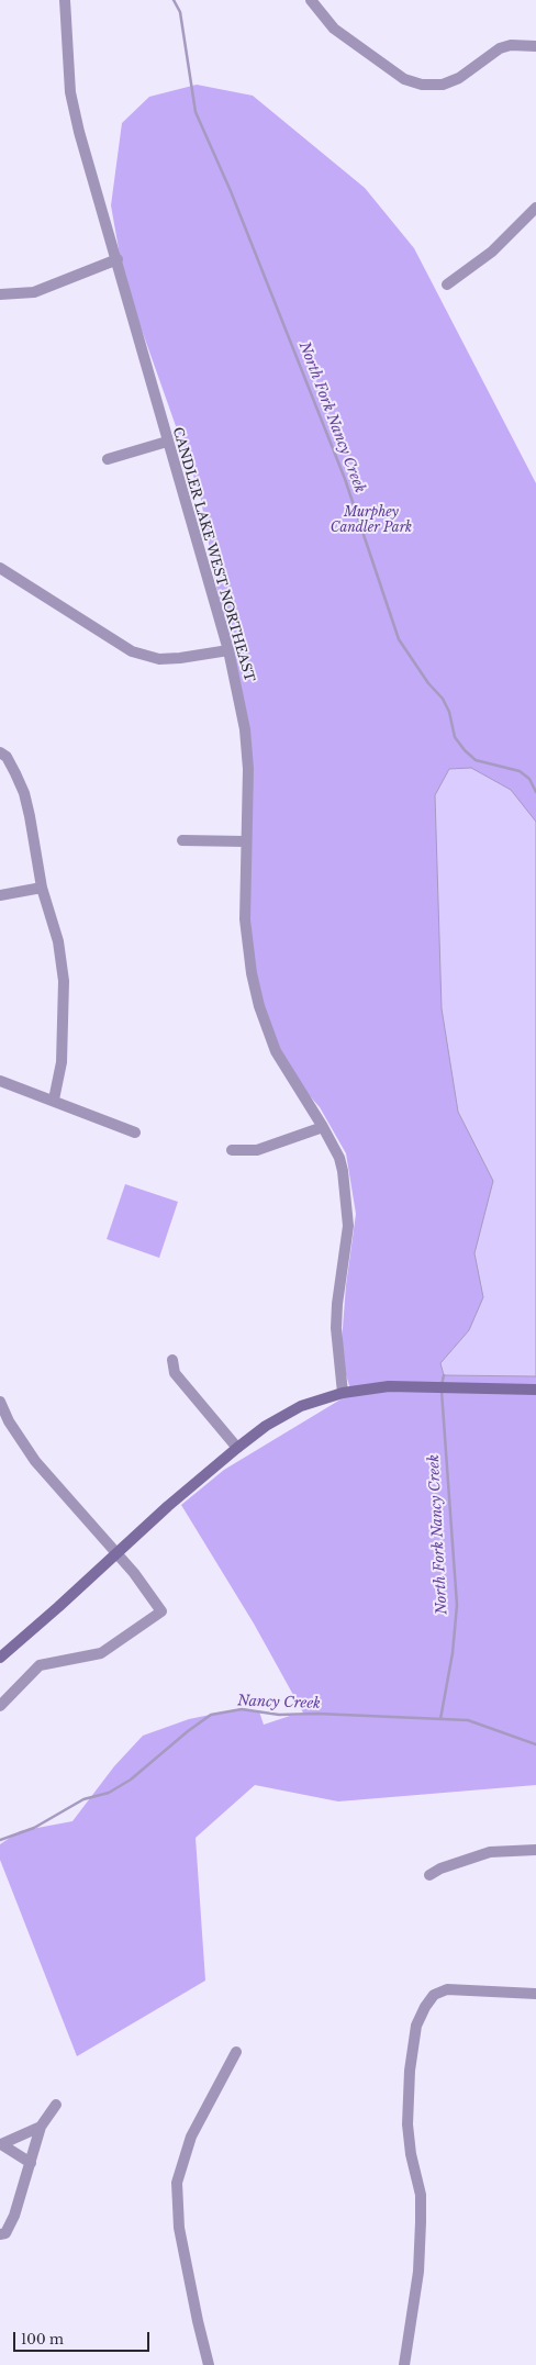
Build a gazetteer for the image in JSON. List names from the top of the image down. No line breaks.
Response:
{"streets":{"street":["CANDLER LAKE WEST NORTHEAST"]},"water":["North Fork Nancy Creek","Nancy Creek"],"parks":["Murphey Candler Park"],"scale_bar":"100 m"}
